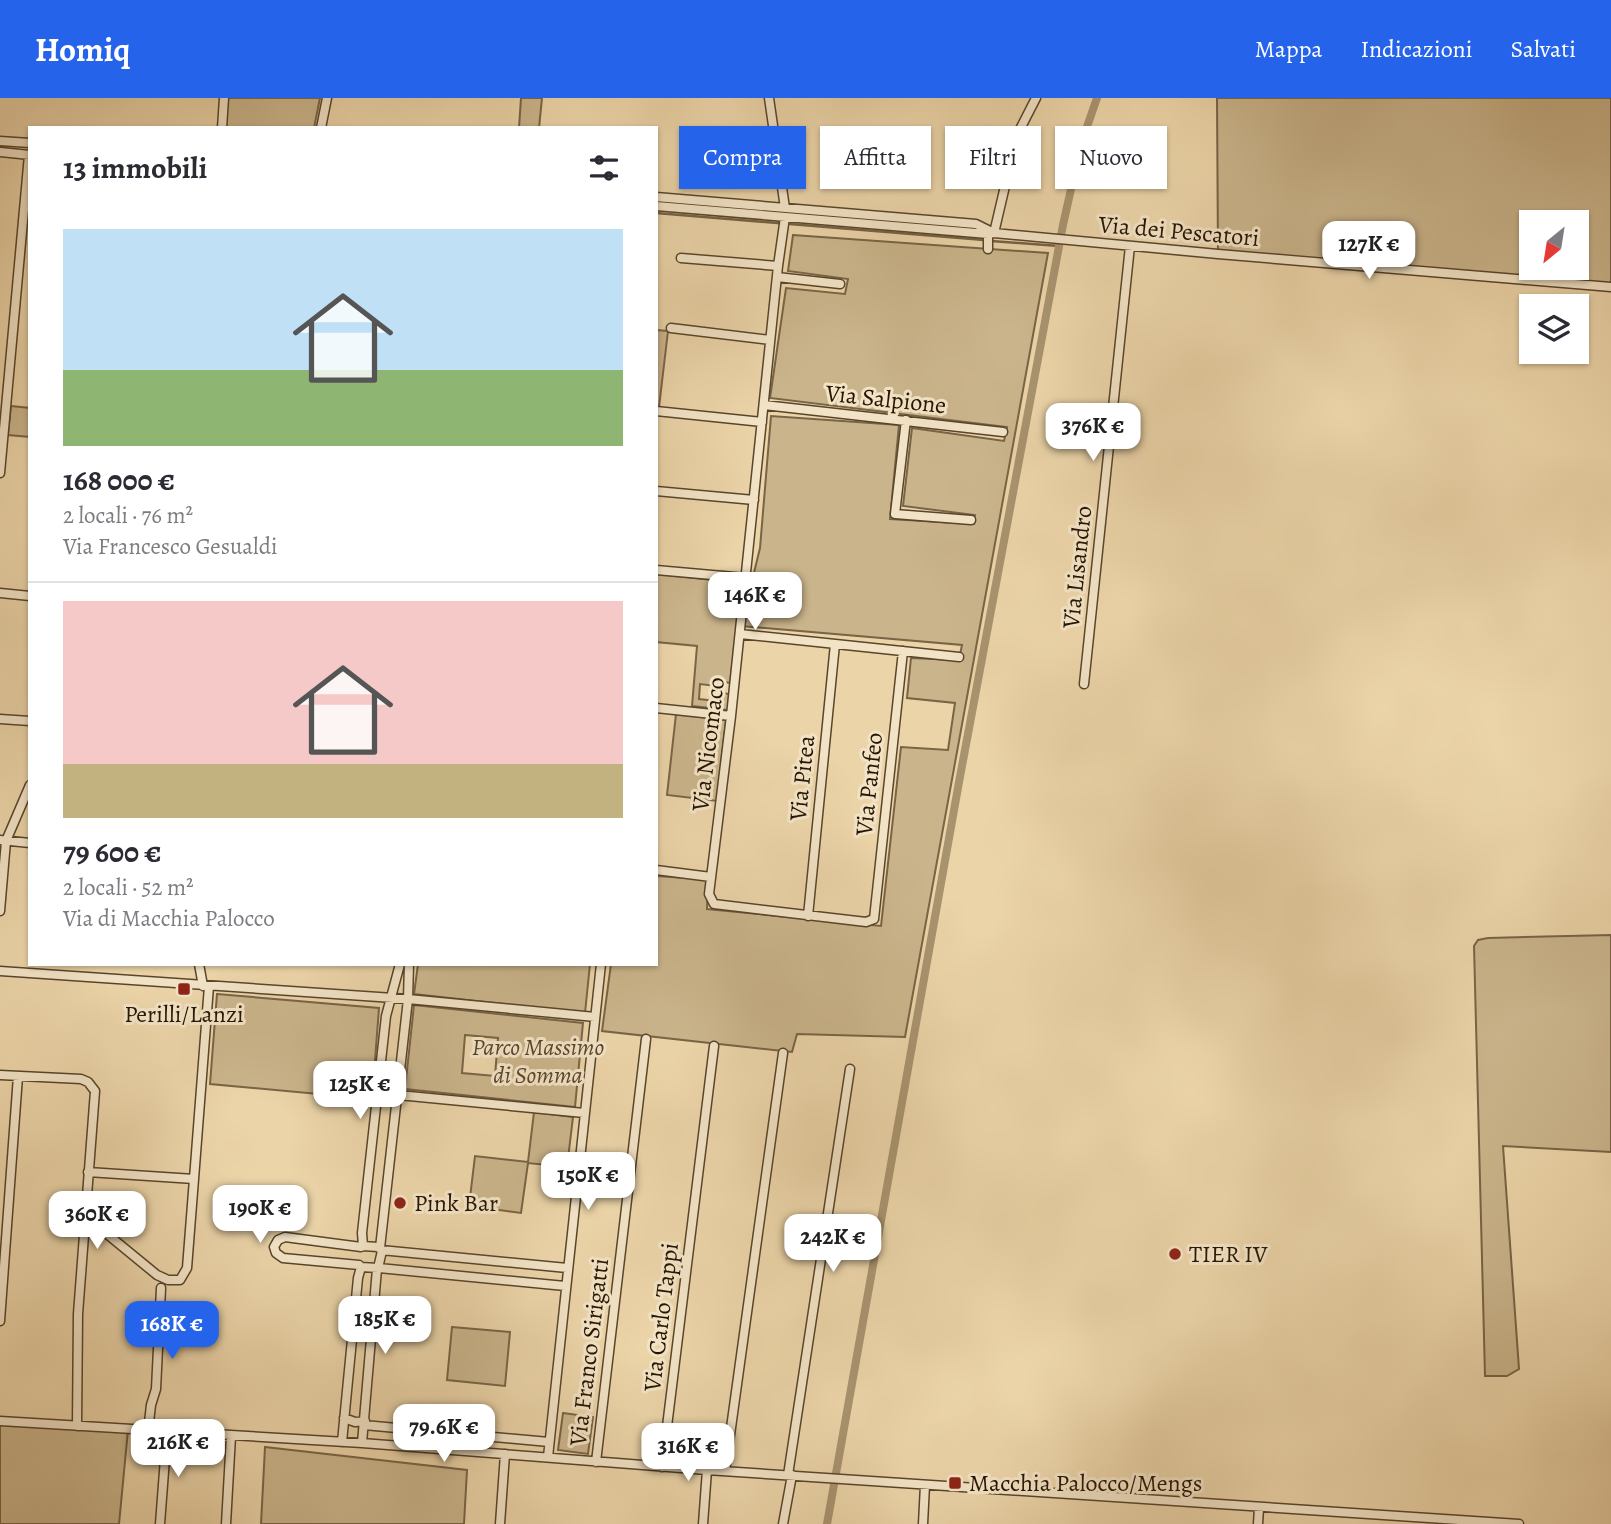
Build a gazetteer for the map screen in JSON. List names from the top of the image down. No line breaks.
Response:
{"streets":{"street":["Via dei Pescatori","Via Salpione","Via Lisandro","Via Nicomaco","Via Pitea","Via Panfeo","Via Carlo Tappi","Via Franco Sirigatti"]},"crossings":[["Via dei Pescatori","Via Lisandro"],["Via dei Pescatori","Via Nicomaco"],["Via Salpione","Via Nicomaco"],["Via Nicomaco","Via Pitea"],["Via Nicomaco","Via Panfeo"]],"parks":["Parco Massimo di Somma"],"places":{"transit":["Perilli/Lanzi","Macchia Palocco/Mengs"],"other":["Pink Bar","TIER IV"]},"north":"bottom left","page":{"header":"Homiq","nav":["Mappa","Indicazioni","Salvati"],"chip":["Compra","Affitta","Filtri","Nuovo"],"heading":"13 immobili","list":[{"name":"168 000 €","note":"2 locali · 76 m² · Via Francesco Gesualdi"},{"name":"79 600 €","note":"2 locali · 52 m² · Via di Macchia Palocco"}],"price":["127K €","376K €","146K €","125K €","150K €","190K €","360K €","242K €","185K €","168K €","79.6K €","216K €","316K €"]}}
